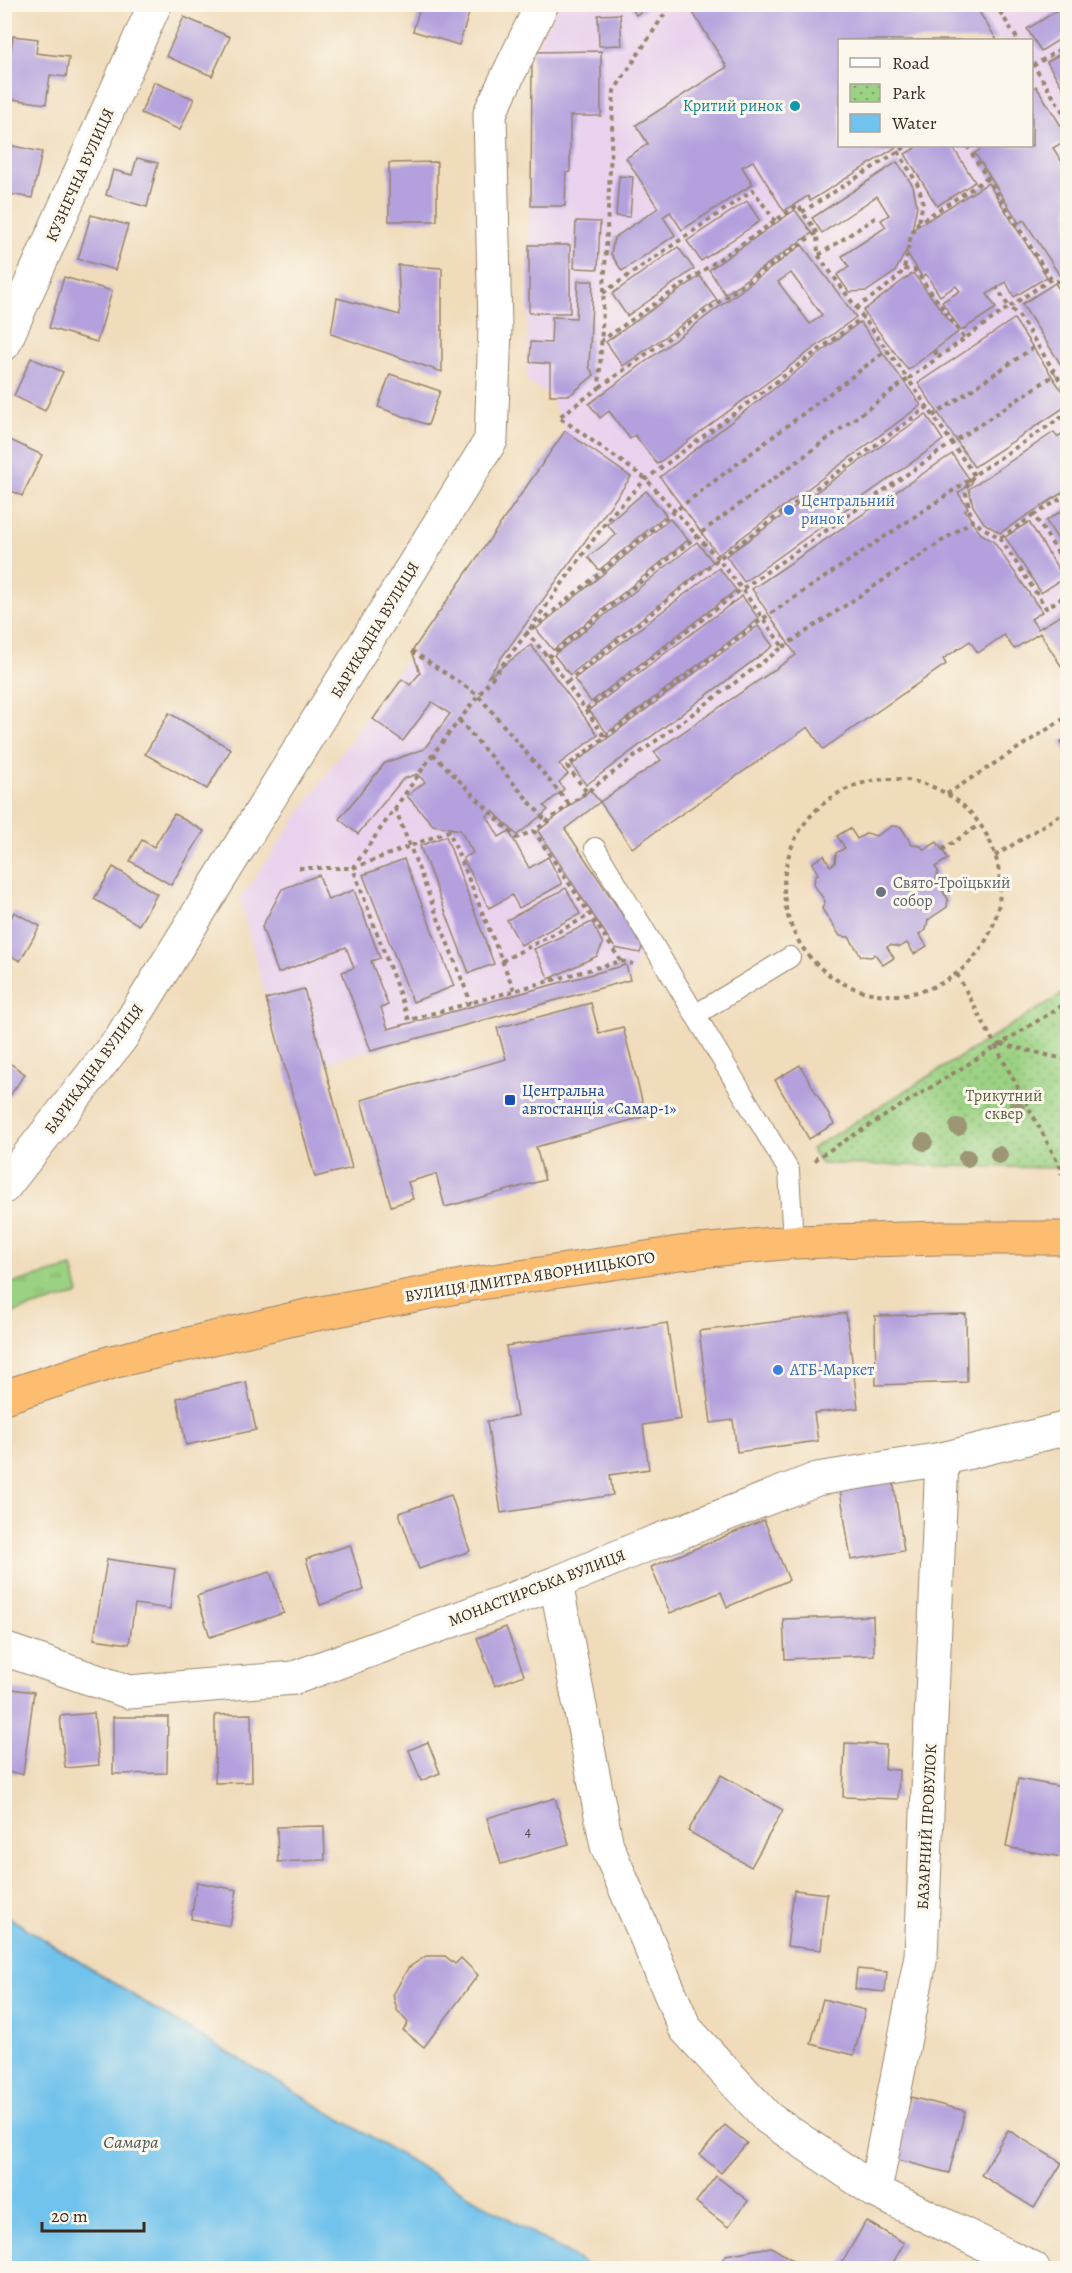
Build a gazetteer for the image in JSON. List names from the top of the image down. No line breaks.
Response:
{"streets":{"highway":["ВУЛИЦЯ ДМИТРА ЯВОРНИЦЬКОГО"],"street":["КУЗНЕЧНА ВУЛИЦЯ","БАРИКАДНА ВУЛИЦЯ","МОНАСТИРСЬКА ВУЛИЦЯ","БАЗАРНИЙ ПРОВУЛОК"]},"crossings":[["МОНАСТИРСЬКА ВУЛИЦЯ","БАЗАРНИЙ ПРОВУЛОК"]],"water":["Самара"],"parks":["Трикутний сквер"],"places":{"other":["Критий ринок","Центральний ринок","Свято-Троїцький собор","АТБ-Маркет"],"transit":["Центральна автостанція «Самар-1»"]},"house_numbers":["4"],"legend":["Road","Park","Water"],"scale_bar":"20 m"}
